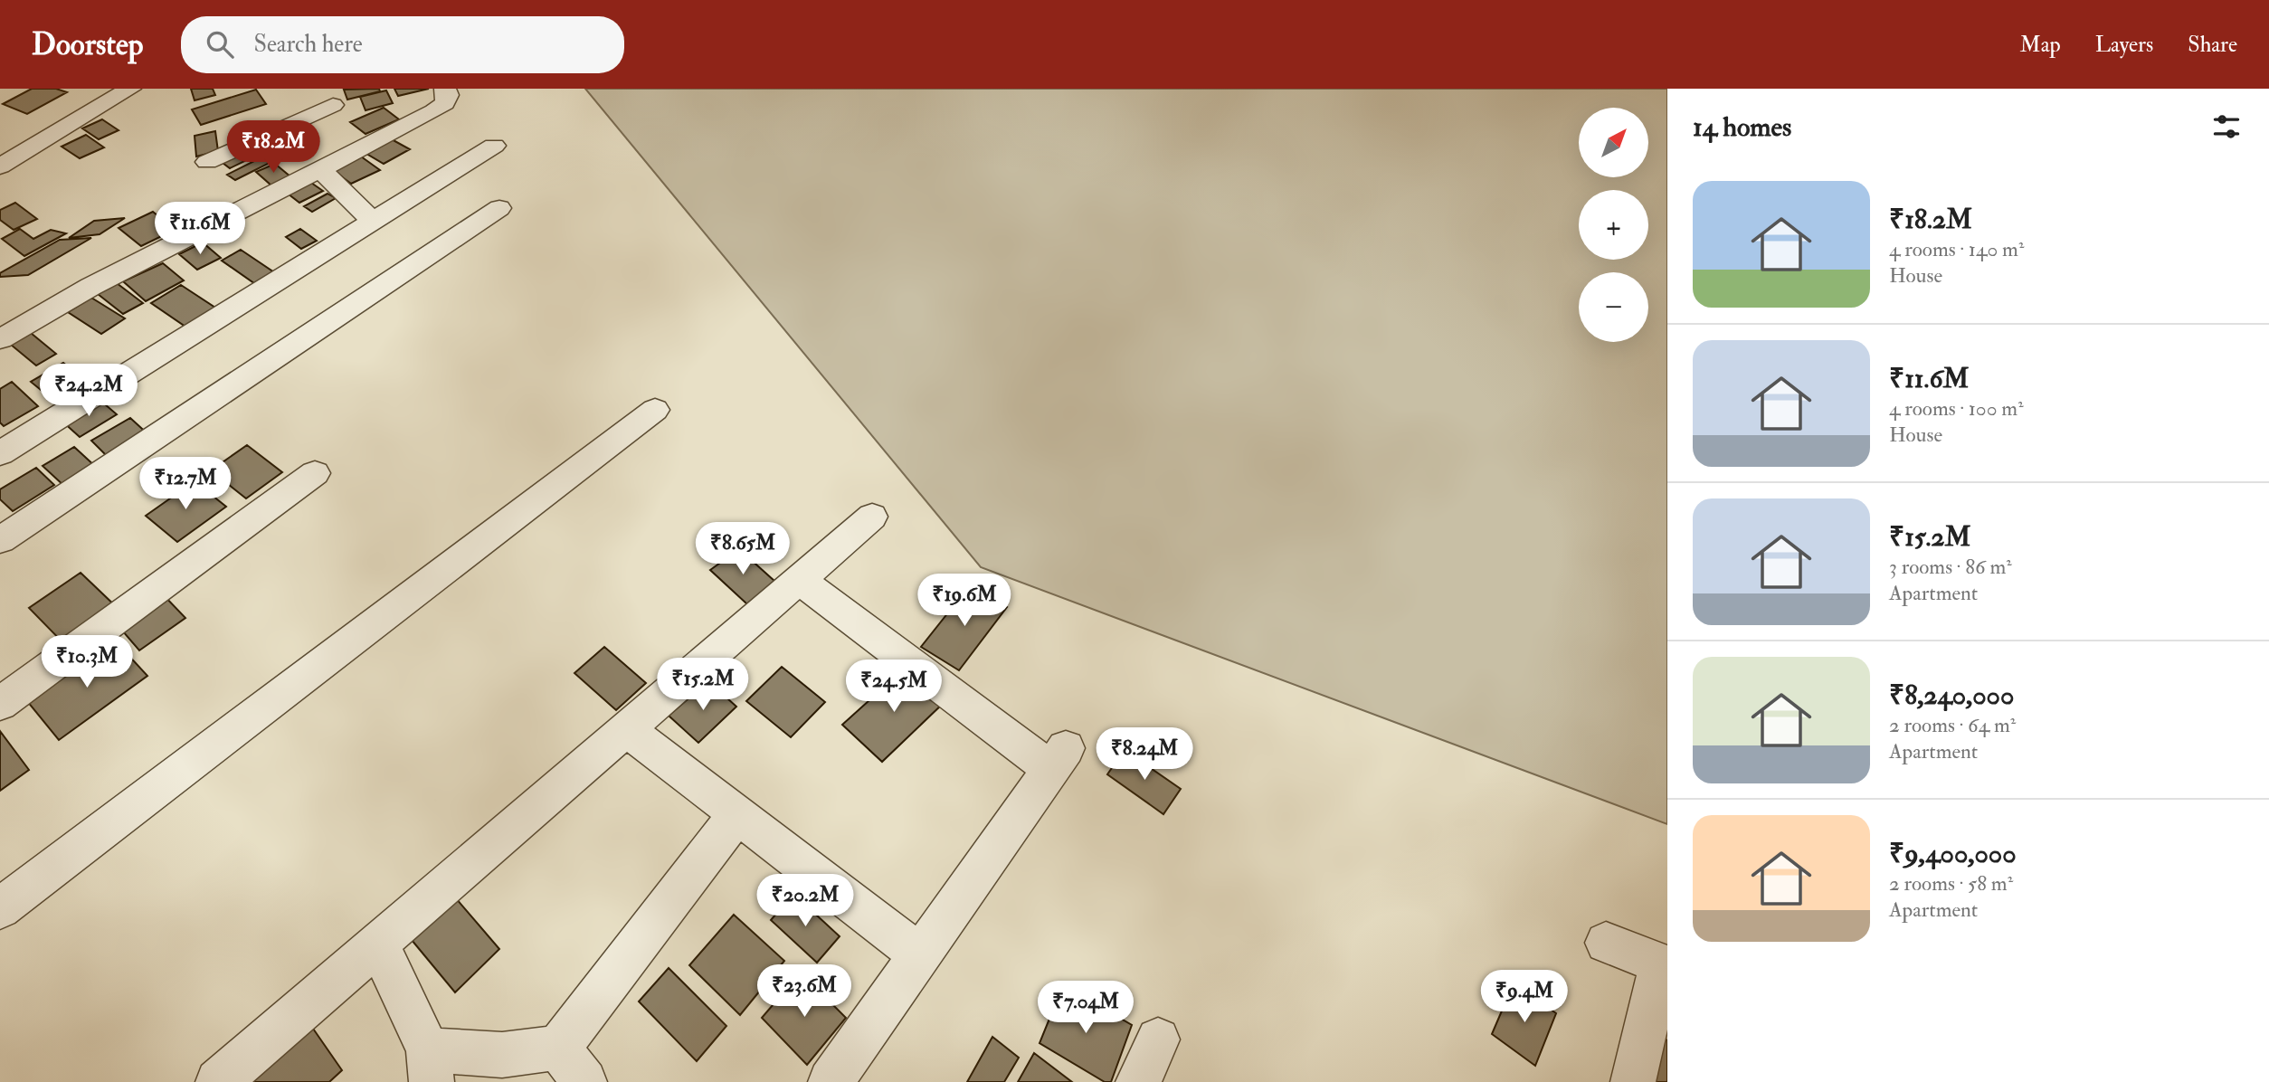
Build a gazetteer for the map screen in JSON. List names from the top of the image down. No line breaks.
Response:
{"north":"top right","page":{"header":"Doorstep","search":"Search here","nav":["Map","Layers","Share"],"heading":"14 homes","map_buttons":["+","−"],"price":["₹18.2M","₹11.6M","₹24.2M","₹12.7M","₹8.65M","₹19.6M","₹10.3M","₹15.2M","₹24.5M","₹8.24M","₹20.2M","₹23.6M","₹9.4M","₹7.04M"],"list":[{"name":"₹18.2M","note":"4 rooms · 140 m² · House"},{"name":"₹11.6M","note":"4 rooms · 100 m² · House"},{"name":"₹15.2M","note":"3 rooms · 86 m² · Apartment"},{"name":"₹8,240,000","note":"2 rooms · 64 m² · Apartment"},{"name":"₹9,400,000","note":"2 rooms · 58 m² · Apartment"}]}}
